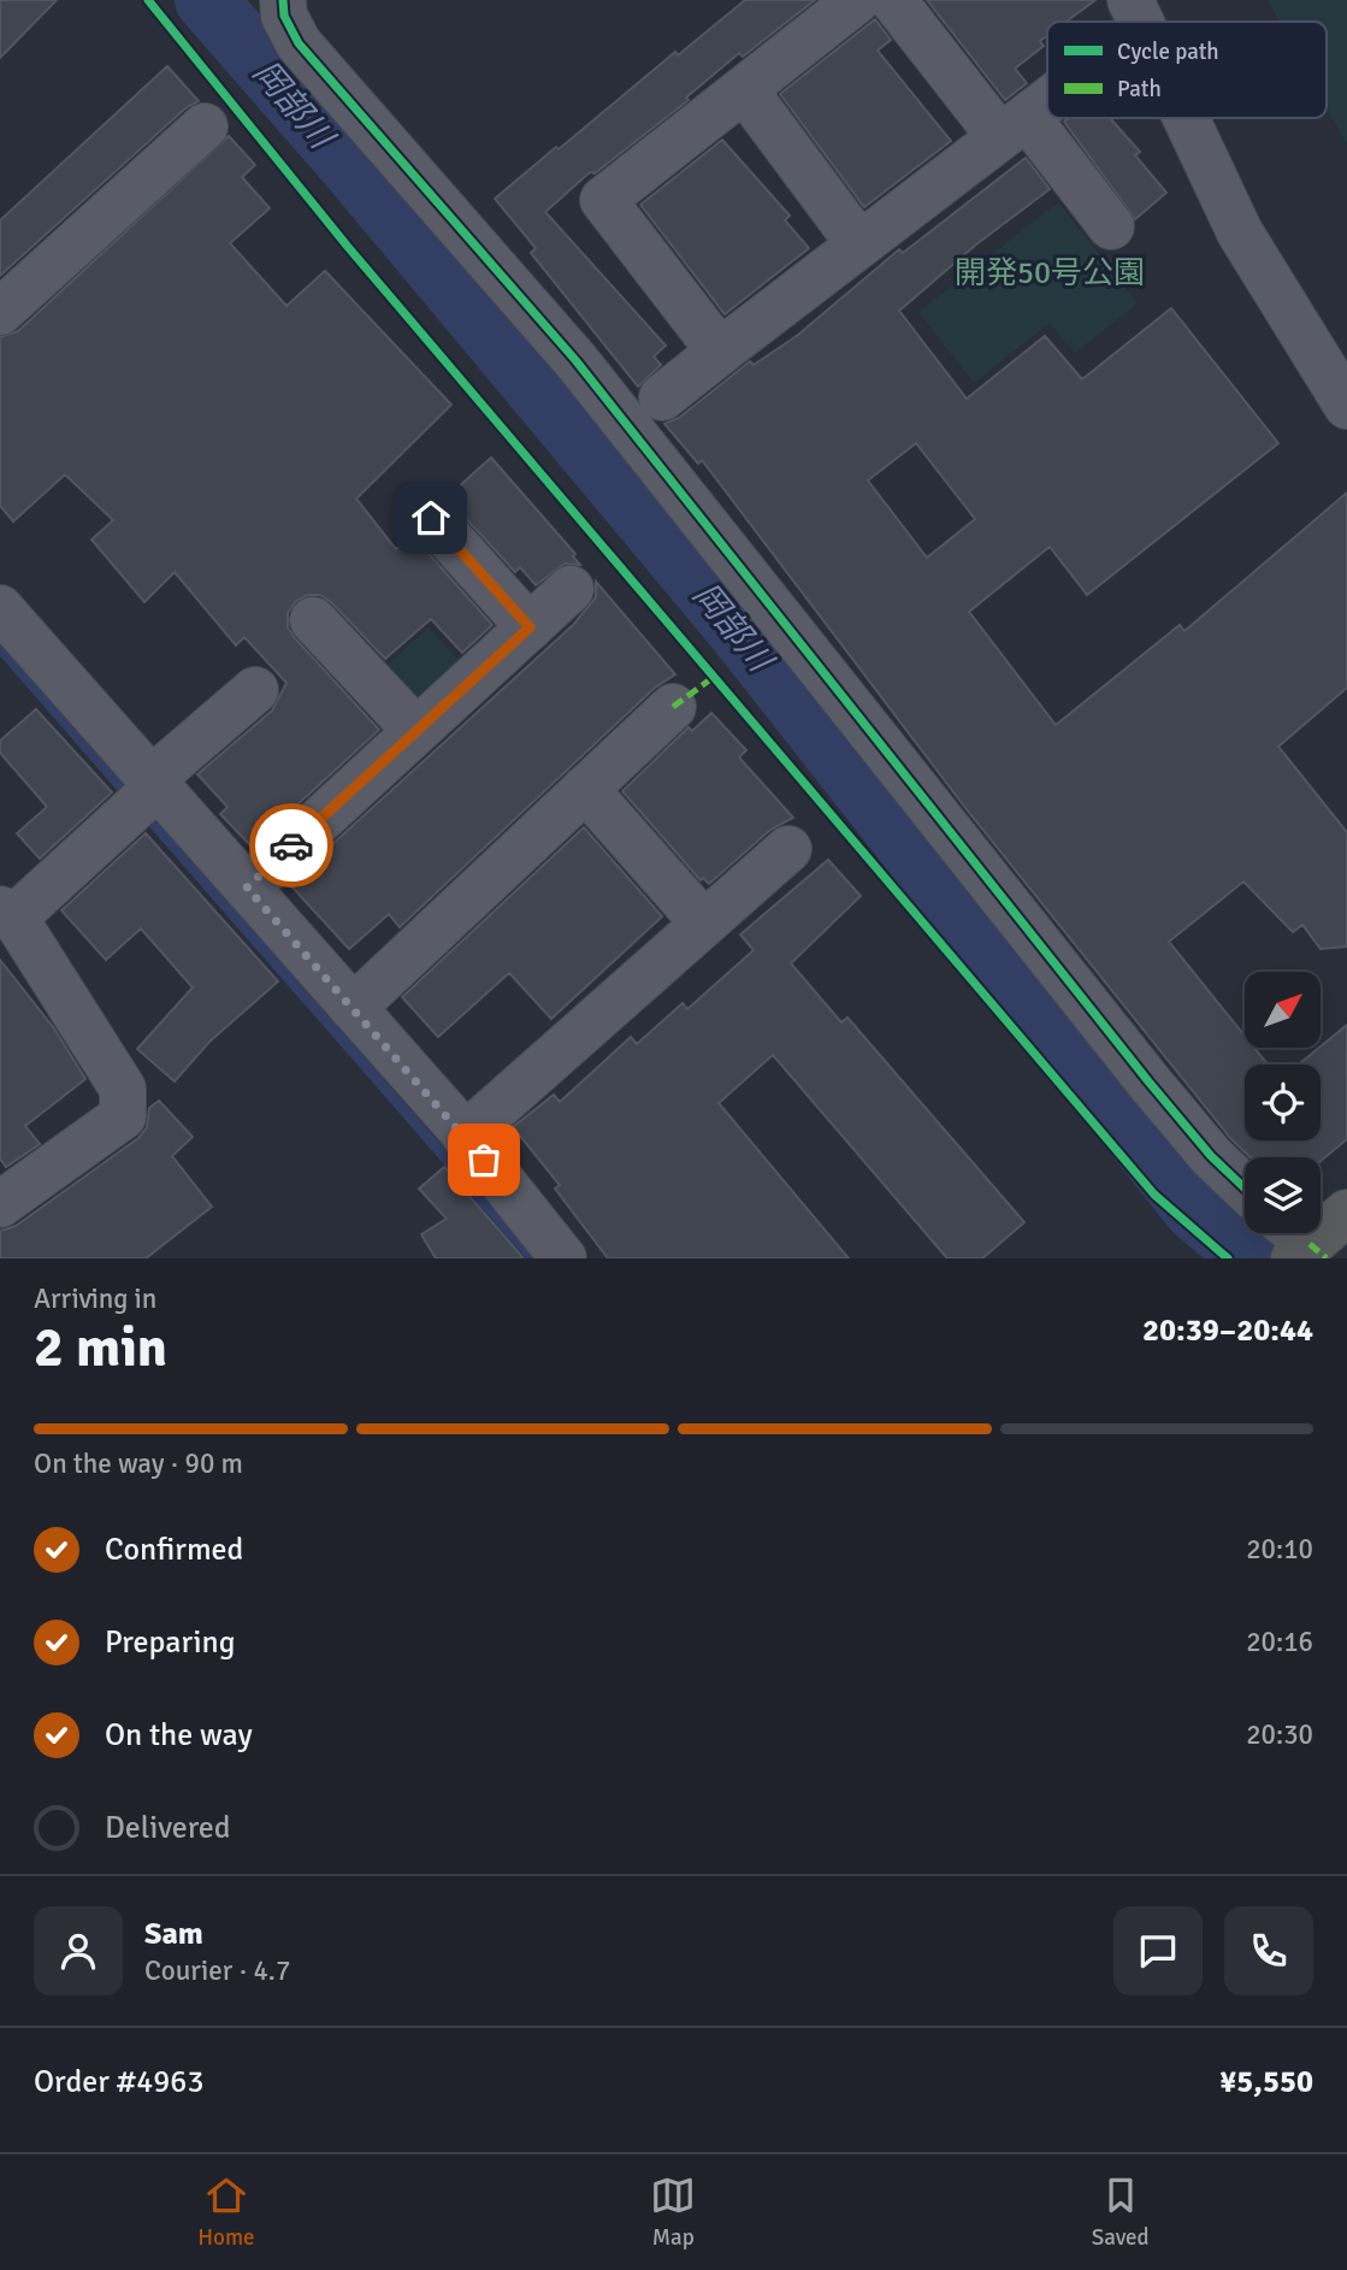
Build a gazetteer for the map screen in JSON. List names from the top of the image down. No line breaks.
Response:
{"water":["岡部川"],"parks":["開発50号公園"],"legend":["Cycle path","Path"],"north":"top right","page":{"heading":["2 min","Arriving in","20:39–20:44"],"panel":["Sam","Courier · 4.7","Order #4963","¥5,550"],"bar":"On the way · 90 m","list":[["Confirmed","20:10"],["Preparing","20:16"],["On the way","20:30"],"Delivered"],"tabs":["Home","Map","Saved"]}}
